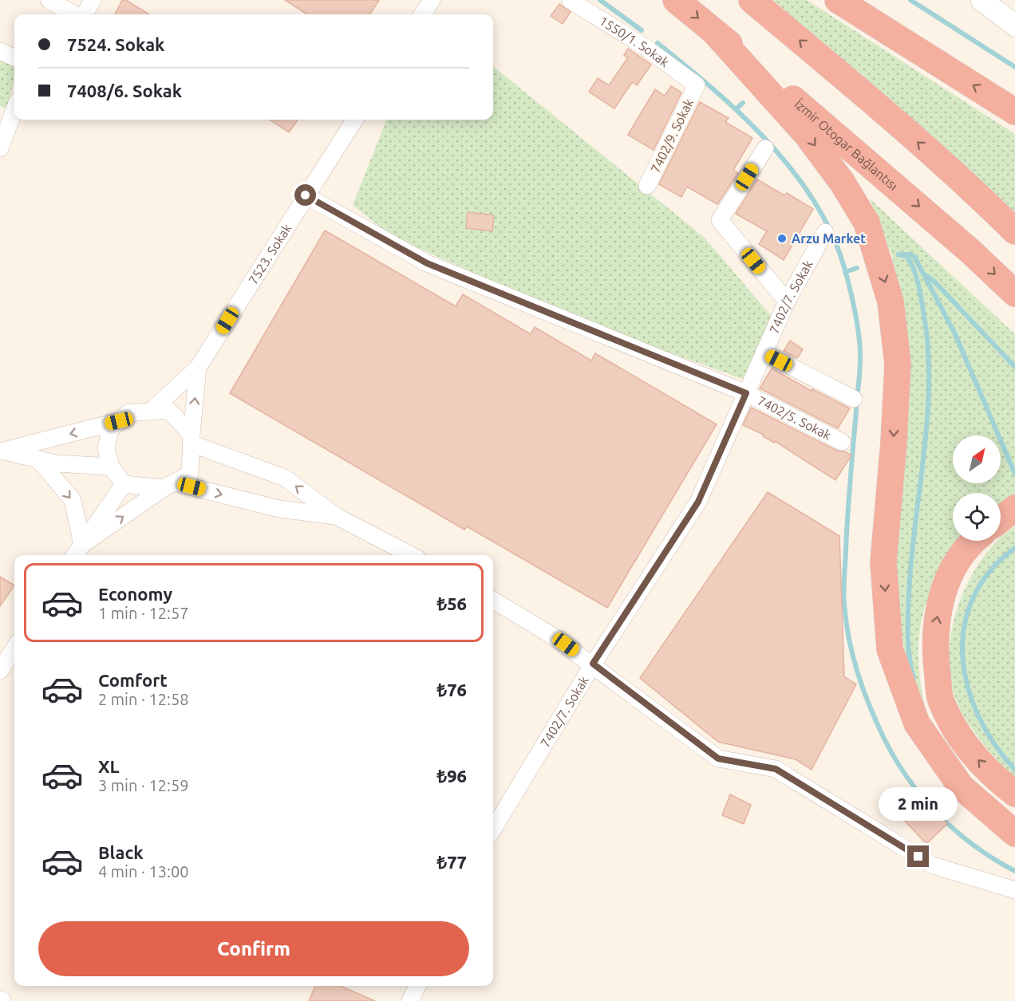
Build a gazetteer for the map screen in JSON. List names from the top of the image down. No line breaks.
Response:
{"streets":{"highway":["İzmir Otogar Bağlantısı"],"street":["1550/1. Sokak","7402/9. Sokak","7523. Sokak","7402/7. Sokak","7402/5. Sokak"]},"crossings":[["1550/1. Sokak","7402/9. Sokak"],["7523. Sokak","7402/5. Sokak"],["7402/7. Sokak","7402/5. Sokak"]],"places":["Arzu Market"],"north":"top right","page":{"banner":["7524. Sokak","7408/6. Sokak"],"list":[{"name":"Economy","note":"1 min · 12:57","value":"₺56"},{"name":"Comfort","note":"2 min · 12:58","value":"₺76"},{"name":"XL","note":"3 min · 12:59","value":"₺96"},{"name":"Black","note":"4 min · 13:00","value":"₺77"}],"bubble":"2 min","buttons":"Confirm"}}
